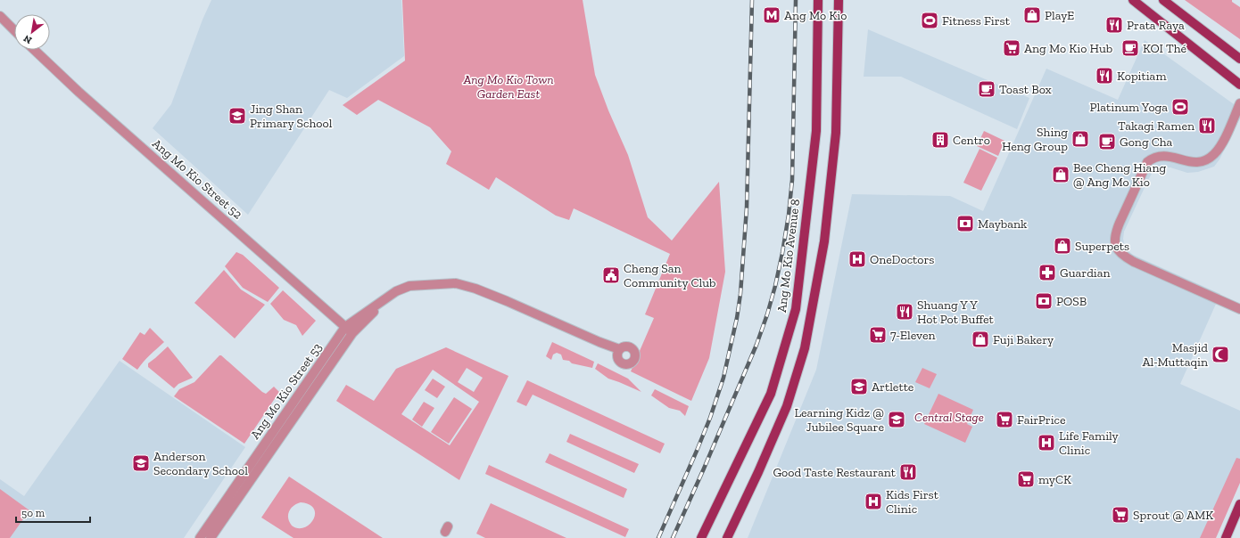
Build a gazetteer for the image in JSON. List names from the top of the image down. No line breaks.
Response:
{"streets":{"main road":["Ang Mo Kio Avenue 8"],"street":["Ang Mo Kio Street 52","Ang Mo Kio Street 53"]},"crossings":[["Ang Mo Kio Street 52","Ang Mo Kio Street 53"]],"parks":["Ang Mo Kio Town Garden East","Central Stage"],"places":{"metro station":["Ang Mo Kio"],"shop":["PlayE","Shing Heng Group","Bee Cheng Hiang @ Ang Mo Kio","Superpets","Fuji Bakery"],"sports":["Fitness First","Platinum Yoga"],"restaurant":["Prata Raya","Kopitiam","Takagi Ramen","Shuang Y Y Hot Pot Buffet","Good Taste Restaurant"],"supermarket":["Ang Mo Kio Hub","7-Eleven","FairPrice","myCK","Sprout @ AMK"],"cafe":["KOI Thé","Toast Box","Gong Cha"],"school or university":["Jing Shan Primary School","Artlette","Learning Kidz @ Jubilee Square","Anderson Secondary School"],"building":["Centro"],"bank":["Maybank","POSB"],"hospital":["OneDoctors","Life Family Clinic","Kids First Clinic"],"pharmacy":["Guardian"],"public building":["Cheng San Community Club"],"mosque":["Masjid Al-Muttaqin"]},"scale_bar":"50 m","north":"bottom left"}
